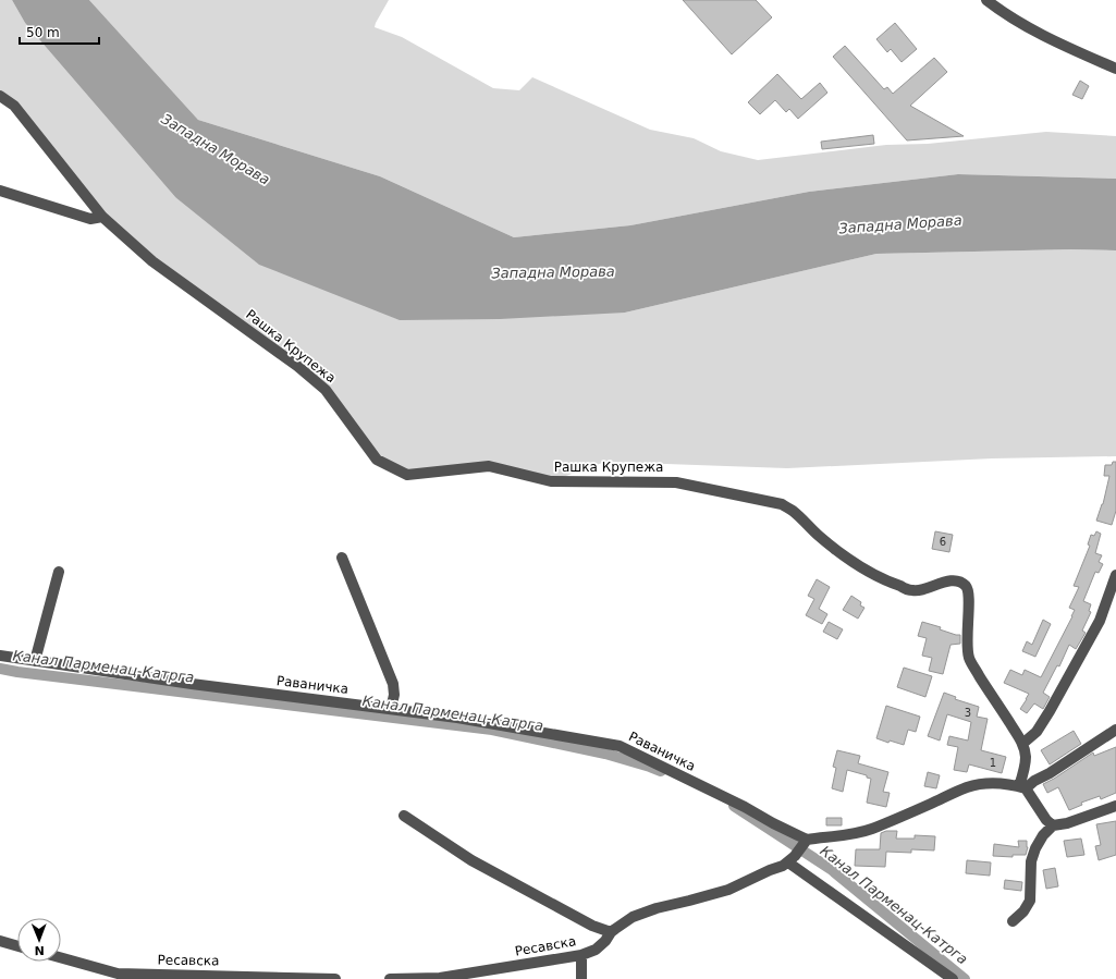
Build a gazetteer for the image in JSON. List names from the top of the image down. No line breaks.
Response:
{"streets":{"street":["Рашка Крупежа","Раваничка","Ресавска"]},"water":["Западна Морава","Канал Парменац-Катрга"],"house_numbers":["6","3","1"],"scale_bar":"50 m","north":"bottom"}
